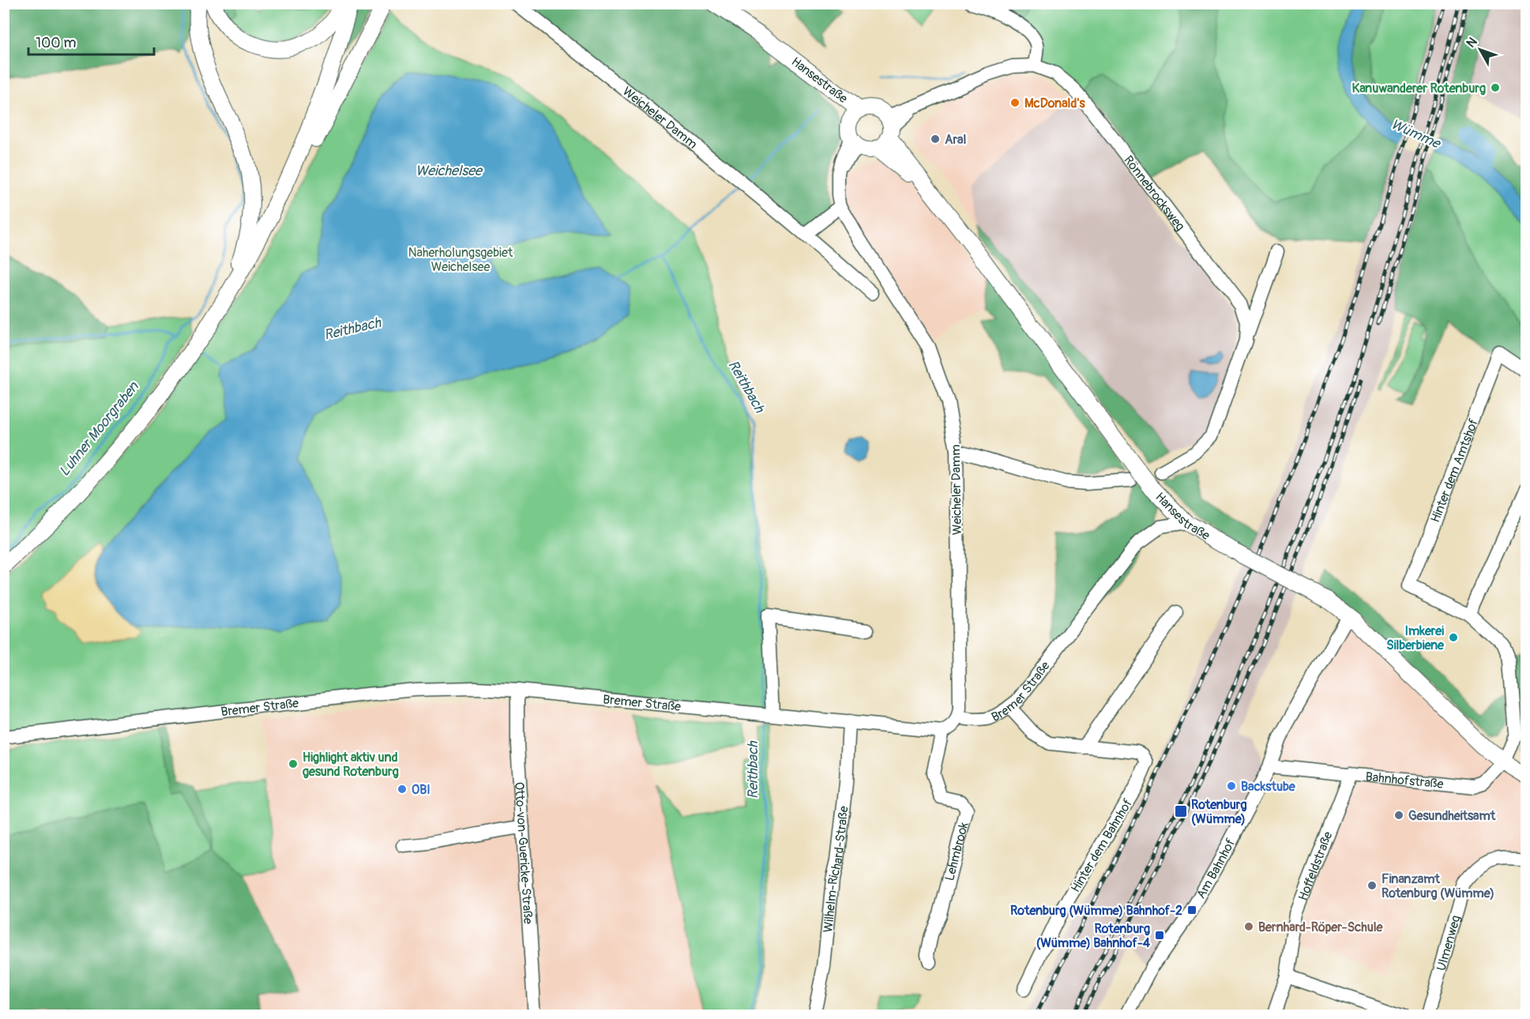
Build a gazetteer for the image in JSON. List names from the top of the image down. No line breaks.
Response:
{"streets":{"main road":["Hansestraße"],"street":["Weicheler Damm","Rönnebrocksweg","Hinter dem Amtshof","Bremer Straße","Bahnhofstraße","Hinter dem Bahnhof","Lehmbrook","Otto-von-Guericke-Straße","Hoffeldstraße","Am Bahnhof","Wilhelm-Richard-Straße","Ulmenweg"]},"crossings":[["Hansestraße","Weicheler Damm"],["Hansestraße","Rönnebrocksweg"],["Hansestraße","Bremer Straße"],["Hansestraße","Bahnhofstraße"],["Hansestraße","Am Bahnhof"],["Weicheler Damm","Rönnebrocksweg"],["Weicheler Damm","Bremer Straße"],["Bremer Straße","Hinter dem Bahnhof"],["Bremer Straße","Lehmbrook"],["Bremer Straße","Otto-von-Guericke-Straße"],["Bremer Straße","Wilhelm-Richard-Straße"],["Bahnhofstraße","Hoffeldstraße"],["Bahnhofstraße","Am Bahnhof"]],"water":["Wümme","Weichelsee","Reithbach","Luhner Moorgraben"],"parks":["Naherholungsgebiet Weichelsee"],"places":{"other":["Kanuwanderer Rotenburg","McDonald's","Aral","Imkerei Silberbiene","Highlight aktiv und gesund Rotenburg","Backstube","OBI","Gesundheitsamt","Finanzamt Rotenburg (Wümme)","Bernhard-Röper-Schule"],"transit":["Rotenburg (Wümme)","Rotenburg (Wümme) Bahnhof-2","Rotenburg (Wümme) Bahnhof-4"]},"scale_bar":"100 m","north":"top left"}
